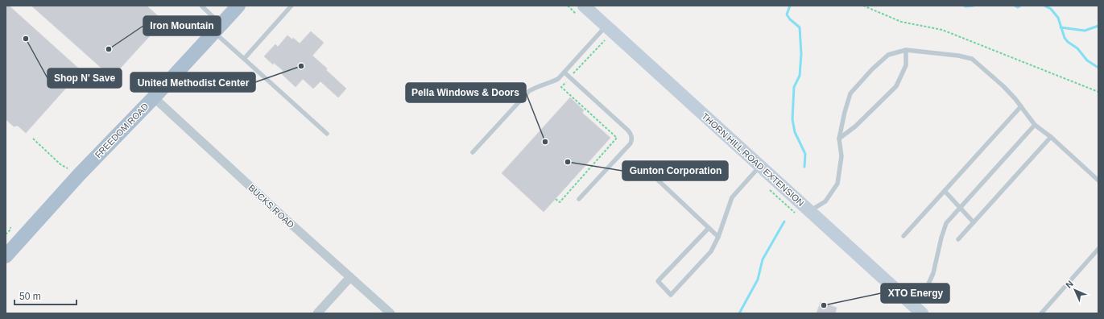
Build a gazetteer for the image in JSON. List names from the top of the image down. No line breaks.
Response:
{"streets":{"main road":["FREEDOM ROAD"],"street":["THORN HILL ROAD EXTENSION","BUCKS ROAD"]},"crossings":[["FREEDOM ROAD","BUCKS ROAD"]],"places":["Shop N' Save","Iron Mountain","United Methodist Center","Pella Windows & Doors","Gunton Corporation","XTO Energy"],"scale_bar":"50 m","north":"top left"}
